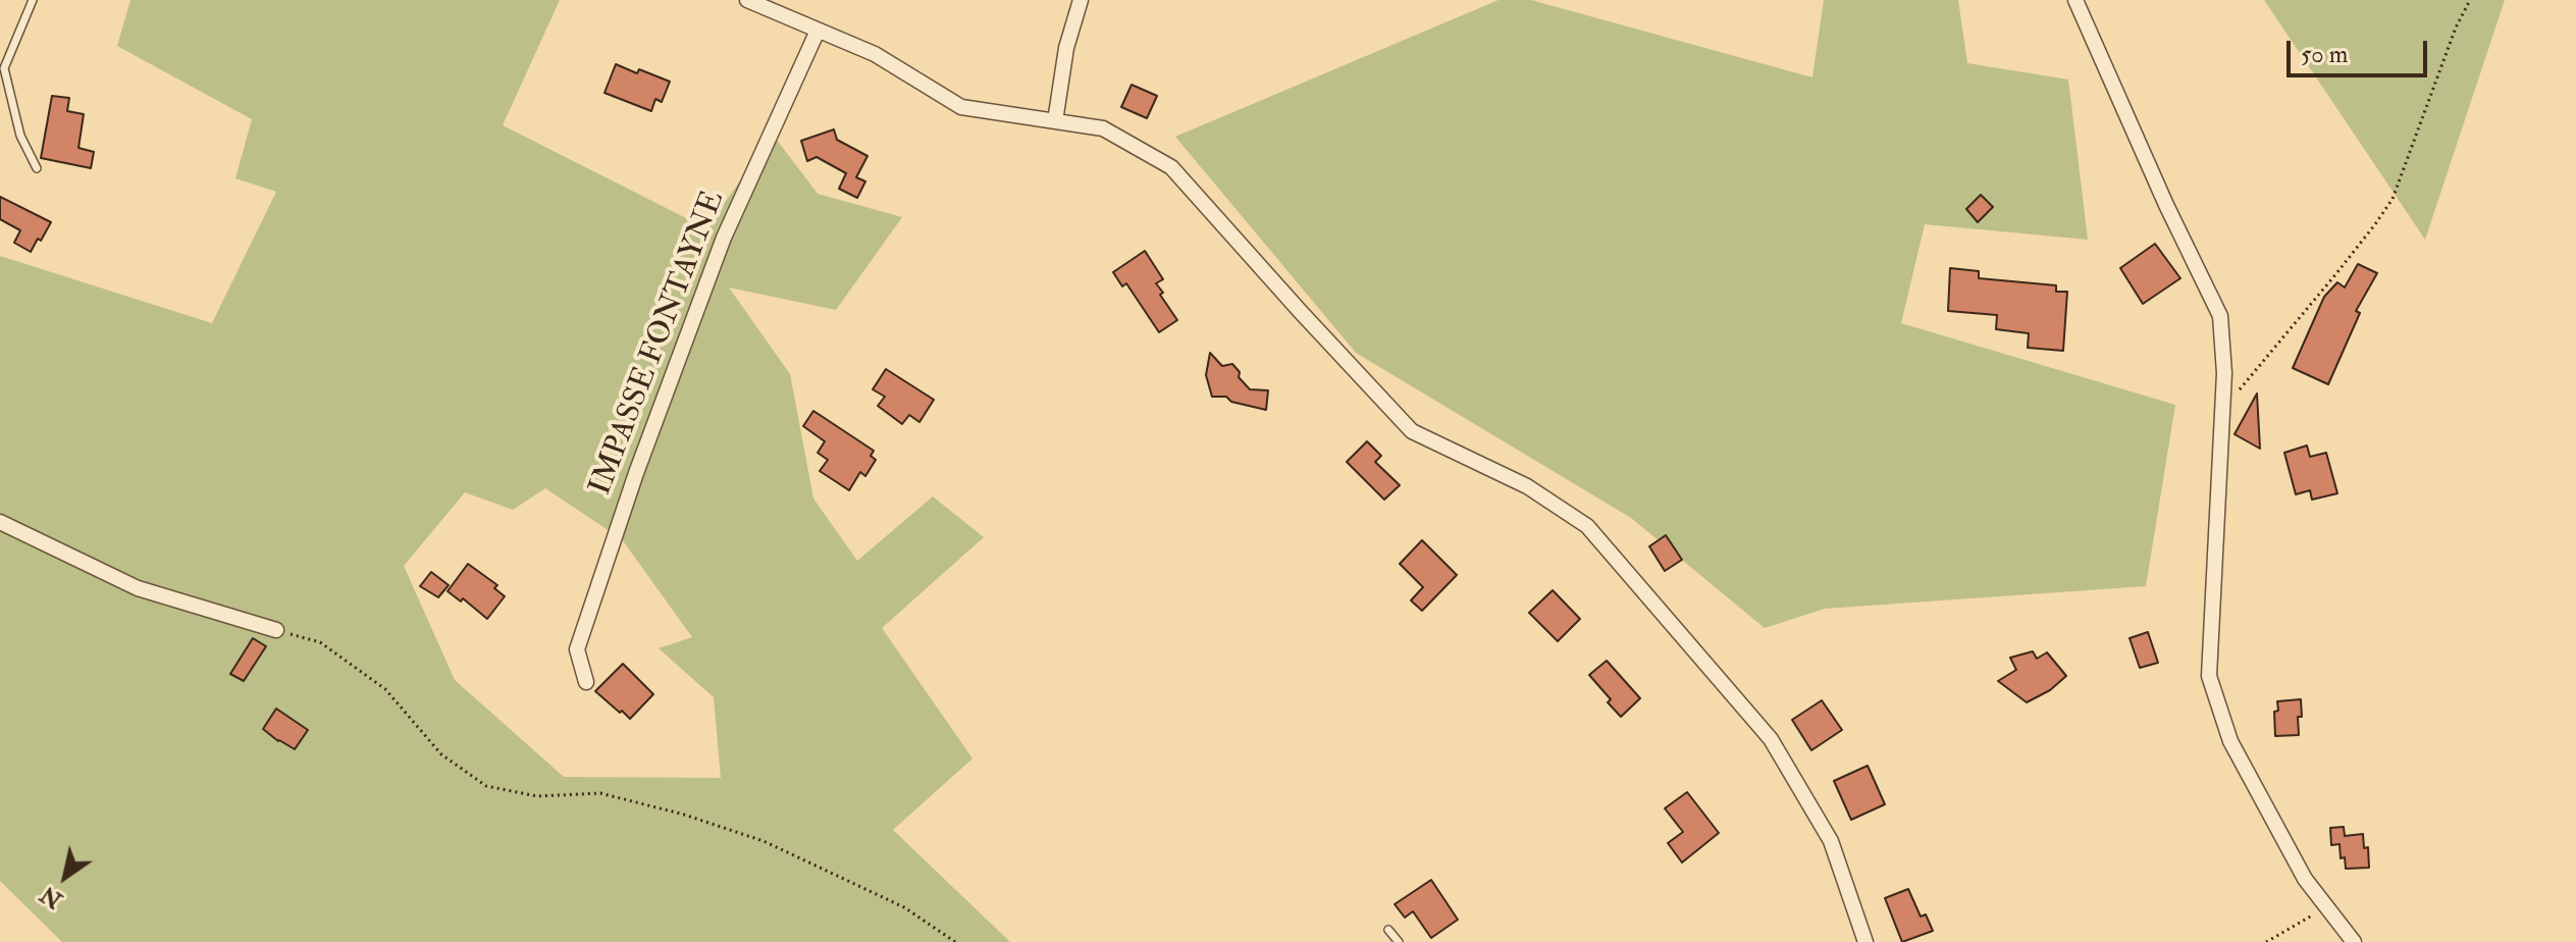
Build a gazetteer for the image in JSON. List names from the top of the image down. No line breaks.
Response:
{"streets":{"street":["IMPASSE FONTAYNE"]},"scale_bar":"50 m","north":"bottom left"}
